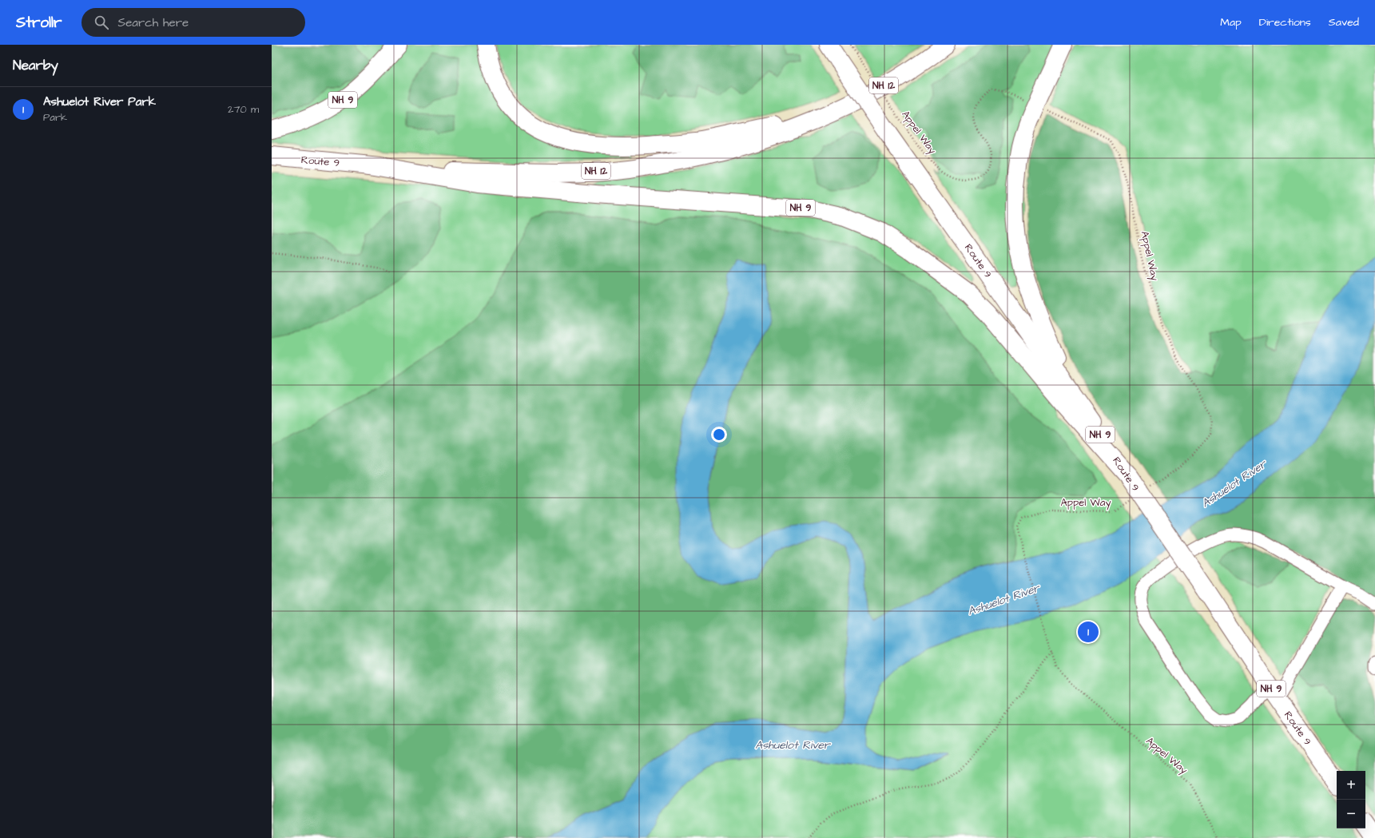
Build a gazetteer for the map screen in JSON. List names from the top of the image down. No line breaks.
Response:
{"streets":{"highway":["NH 12","NH 9","Route 9"],"path":["Appel Way"]},"crossings":[["NH 12","NH 9"],["NH 12","Route 9"],["NH 9","Route 9"]],"water":["Ashuelot River"],"page":{"header":"Strollr","search":"Search here","nav":["Map","Directions","Saved"],"heading":"Nearby","list":[{"mark":"1","name":"Ashuelot River Park","note":"Park","value":"270 m"}],"pins":"1","map_buttons":["+","−"]}}
